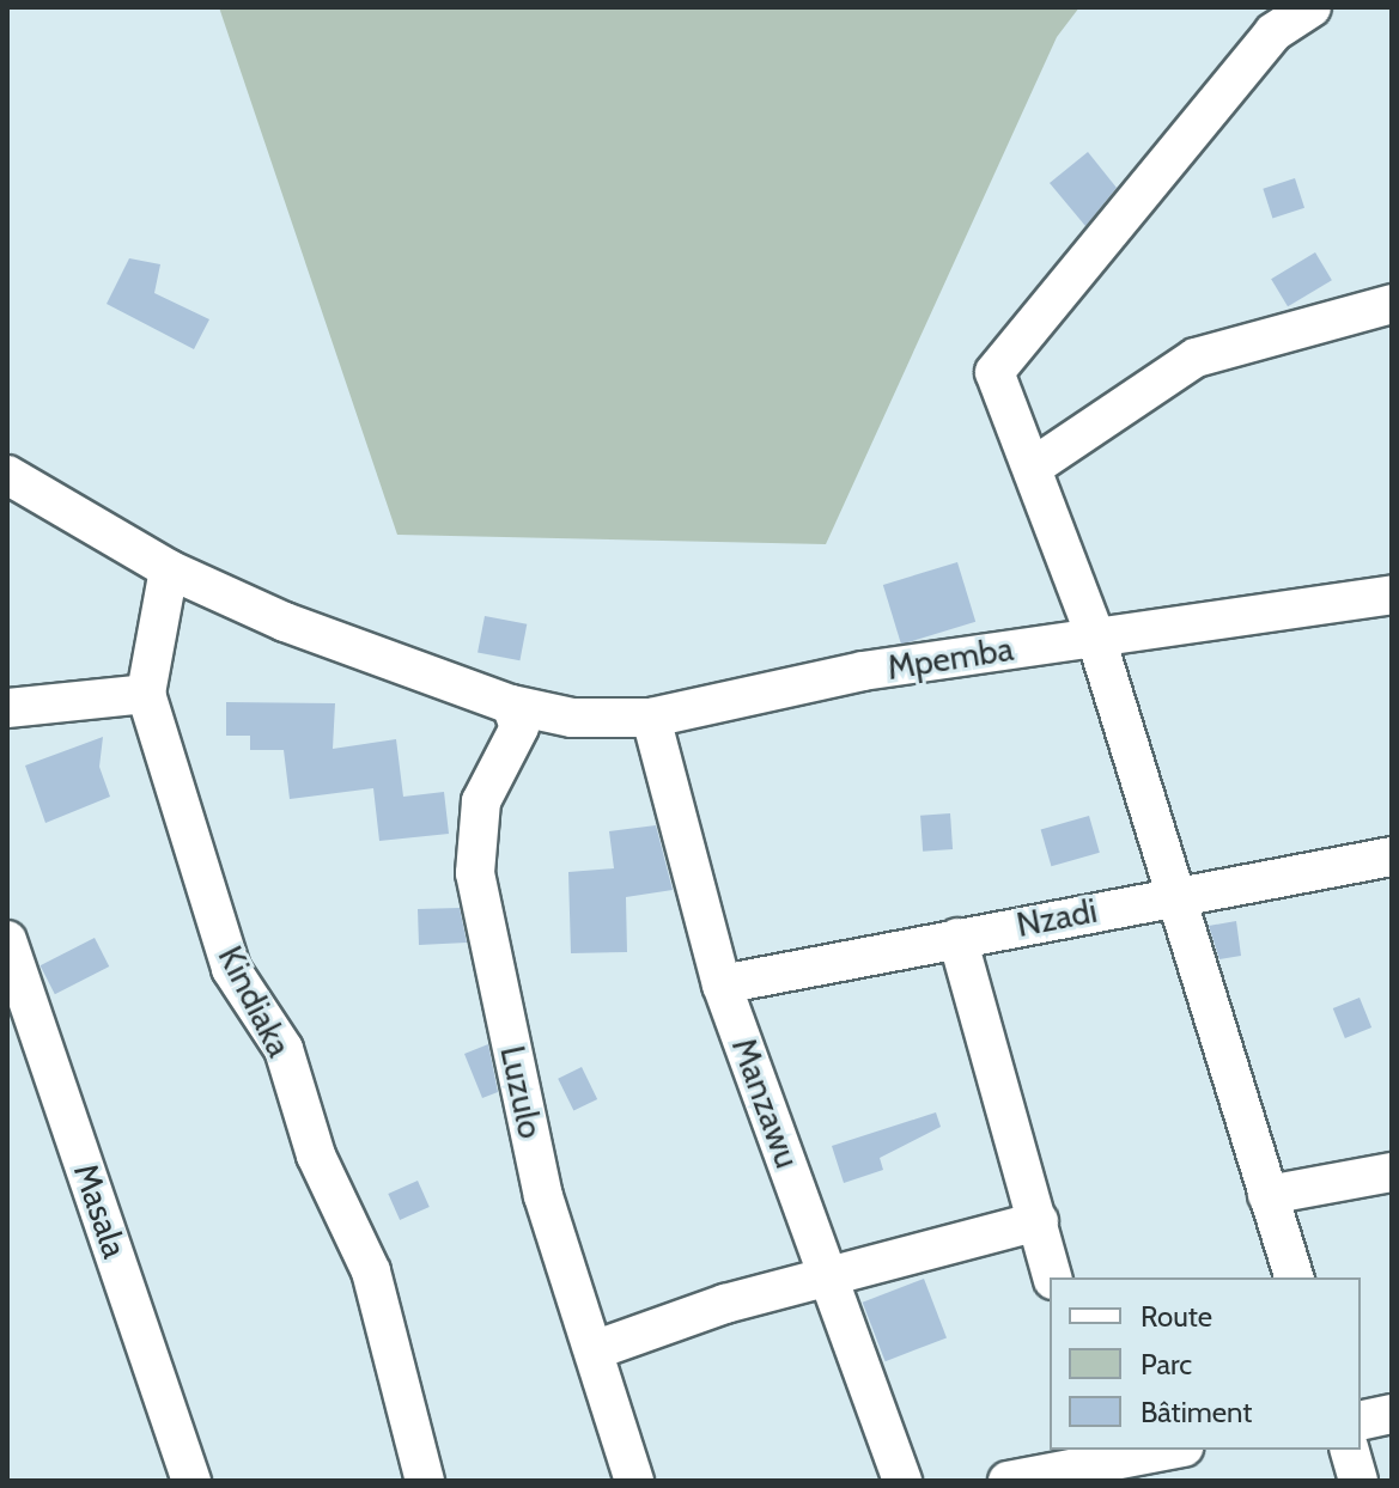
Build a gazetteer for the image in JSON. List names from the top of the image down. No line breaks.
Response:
{"streets":{"street":["Mpemba","Nzadi","Kindiaka","Luzulo","Manzawu","Masala"]},"crossings":[["Mpemba","Kindiaka"],["Mpemba","Luzulo"],["Mpemba","Manzawu"],["Nzadi","Manzawu"]],"legend":["Route","Parc","Bâtiment"]}
